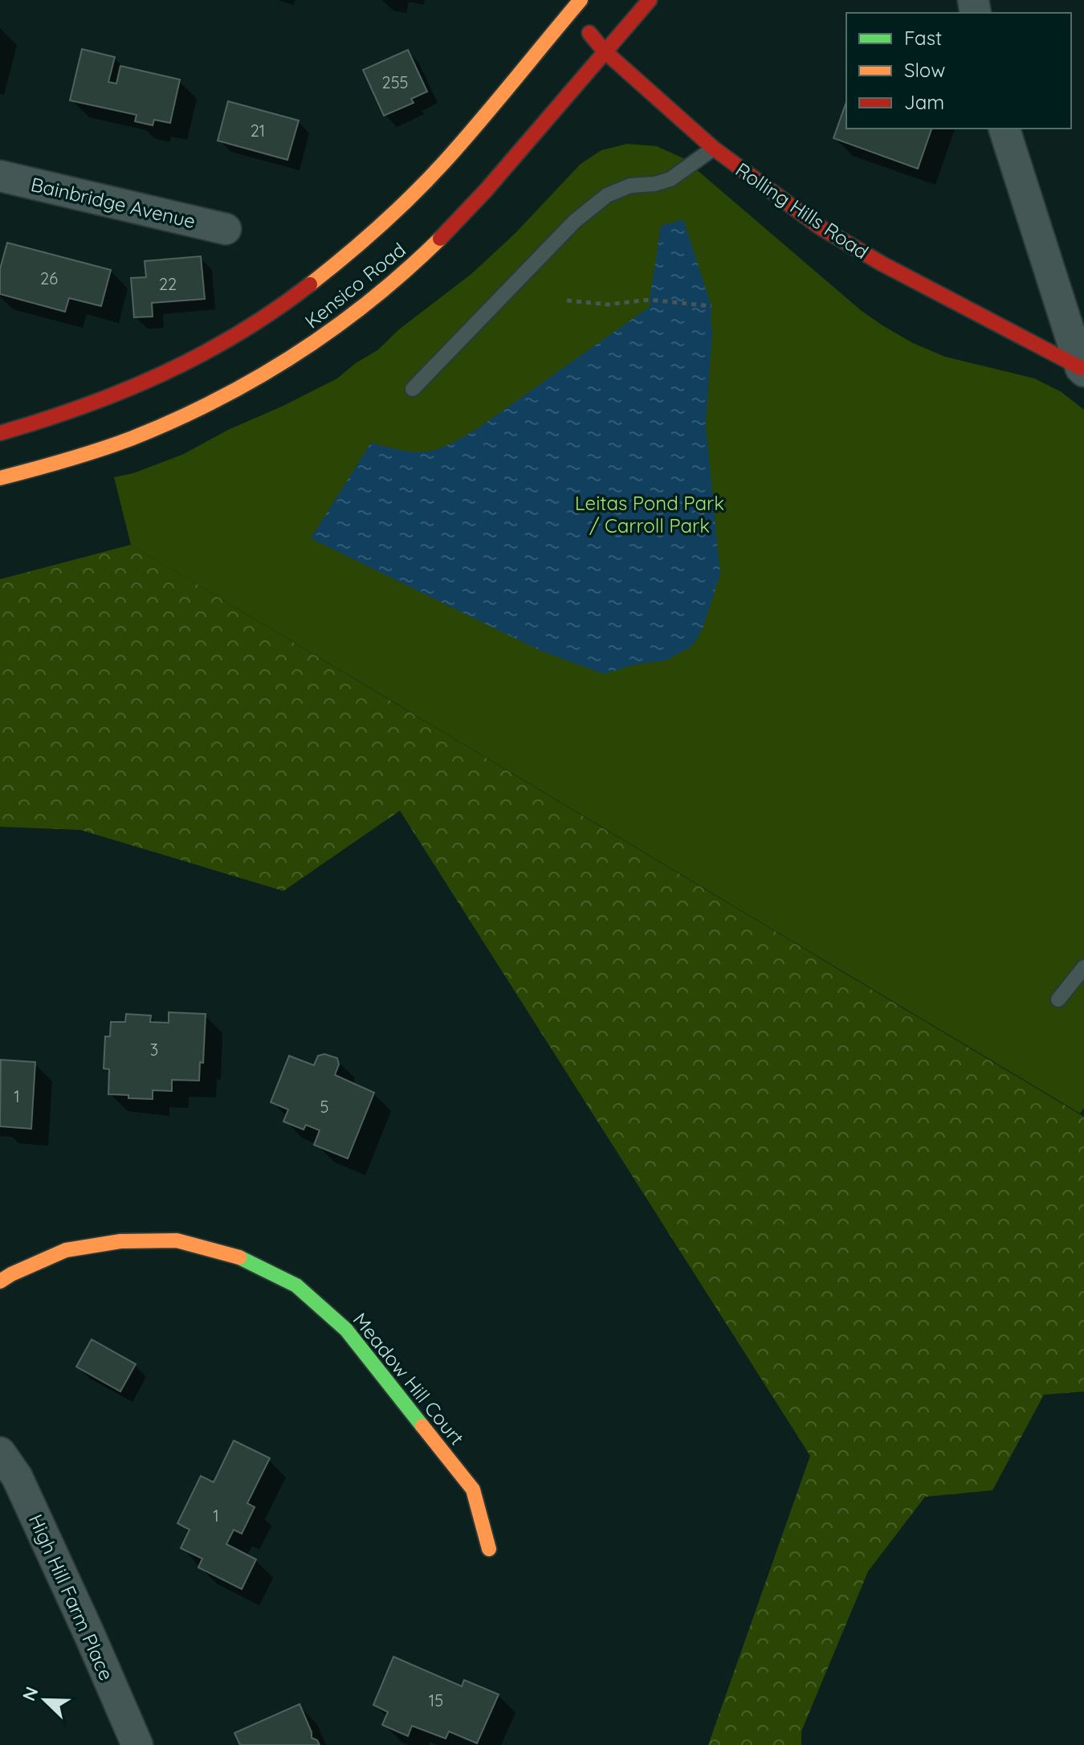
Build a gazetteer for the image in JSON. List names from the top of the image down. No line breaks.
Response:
{"streets":{"street":["Bainbridge Avenue","Rolling Hills Road","Kensico Road","Meadow Hill Court","High Hill Farm Place"]},"crossings":[["Rolling Hills Road","Kensico Road"]],"parks":["Leitas Pond Park / Carroll Park"],"house_numbers":["255","21","26","22","3","1","5","1","15"],"legend":["Fast","Slow","Jam"],"north":"top left"}
